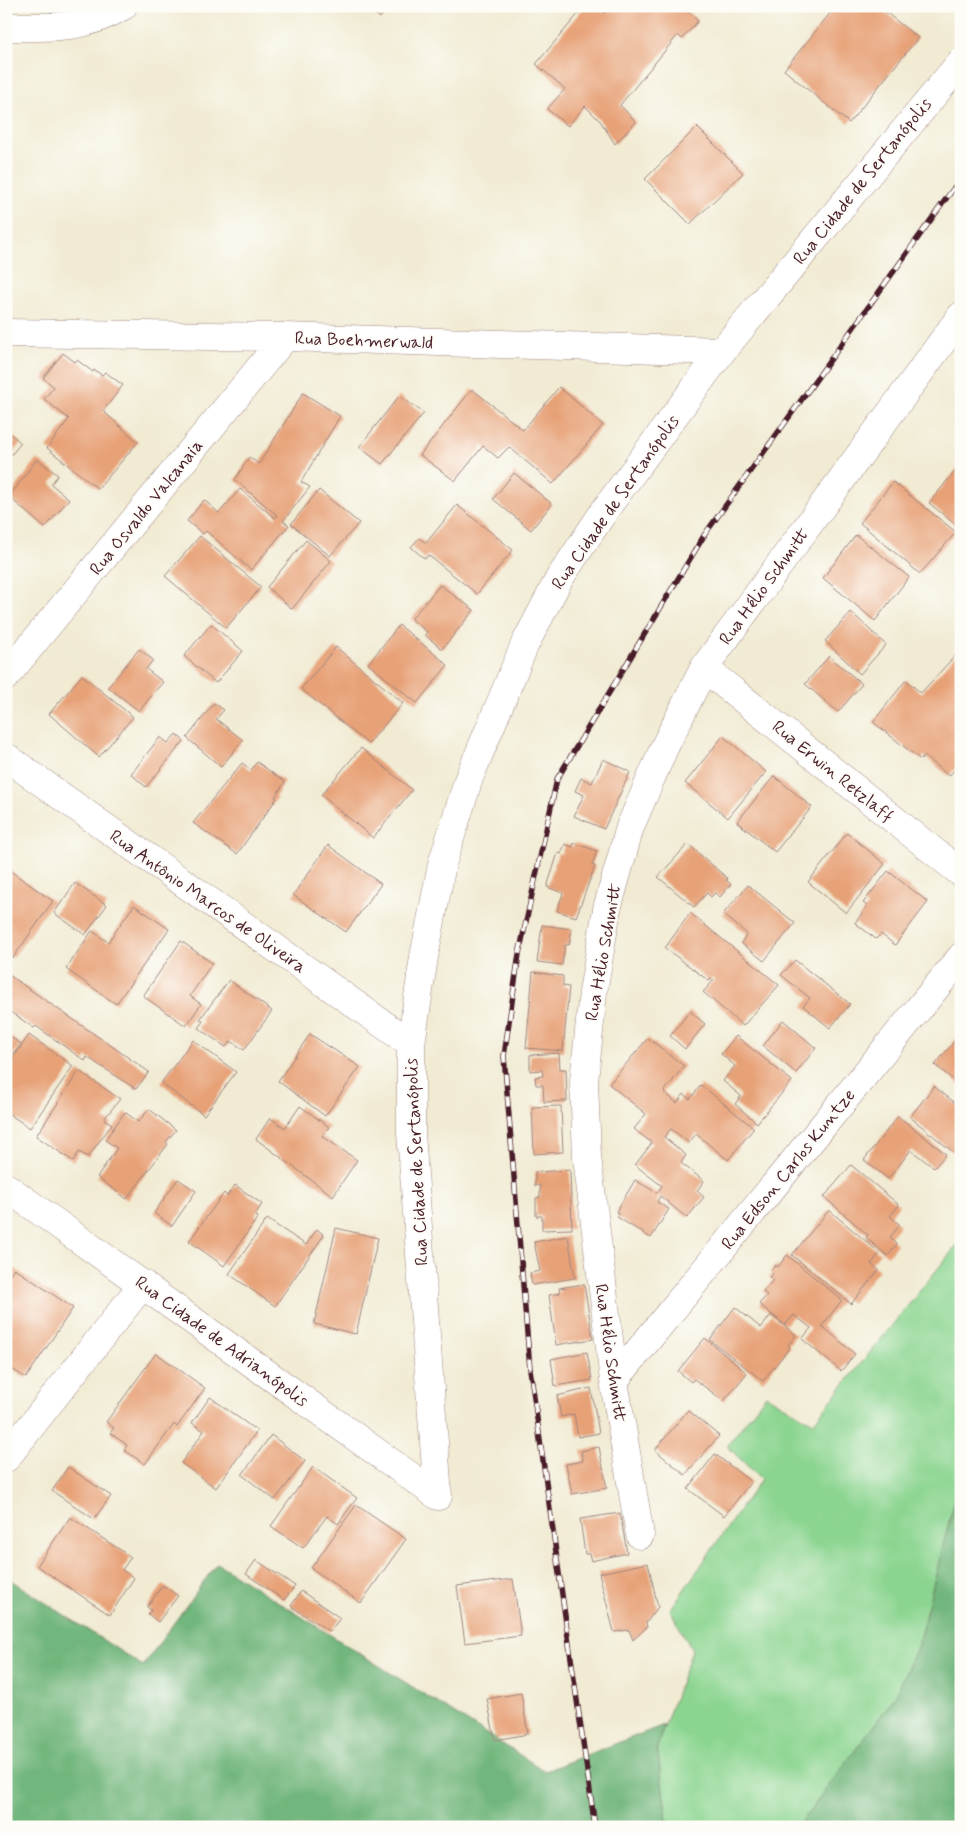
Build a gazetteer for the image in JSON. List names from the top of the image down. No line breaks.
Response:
{"streets":{"street":["Rua Cidade de Sertanópolis","Rua Boehmerwald","Rua Osvaldo Valcanaia","Rua Hélio Schmitt","Rua Erwin Retzlaff","Rua Antônio Marcos de Oliveira","Rua Edson Carlos Kuntze","Rua Cidade de Adrianópolis"]},"crossings":[["Rua Cidade de Sertanópolis","Rua Boehmerwald"],["Rua Cidade de Sertanópolis","Rua Antônio Marcos de Oliveira"],["Rua Cidade de Sertanópolis","Rua Cidade de Adrianópolis"],["Rua Boehmerwald","Rua Osvaldo Valcanaia"],["Rua Hélio Schmitt","Rua Erwin Retzlaff"],["Rua Hélio Schmitt","Rua Edson Carlos Kuntze"]]}
